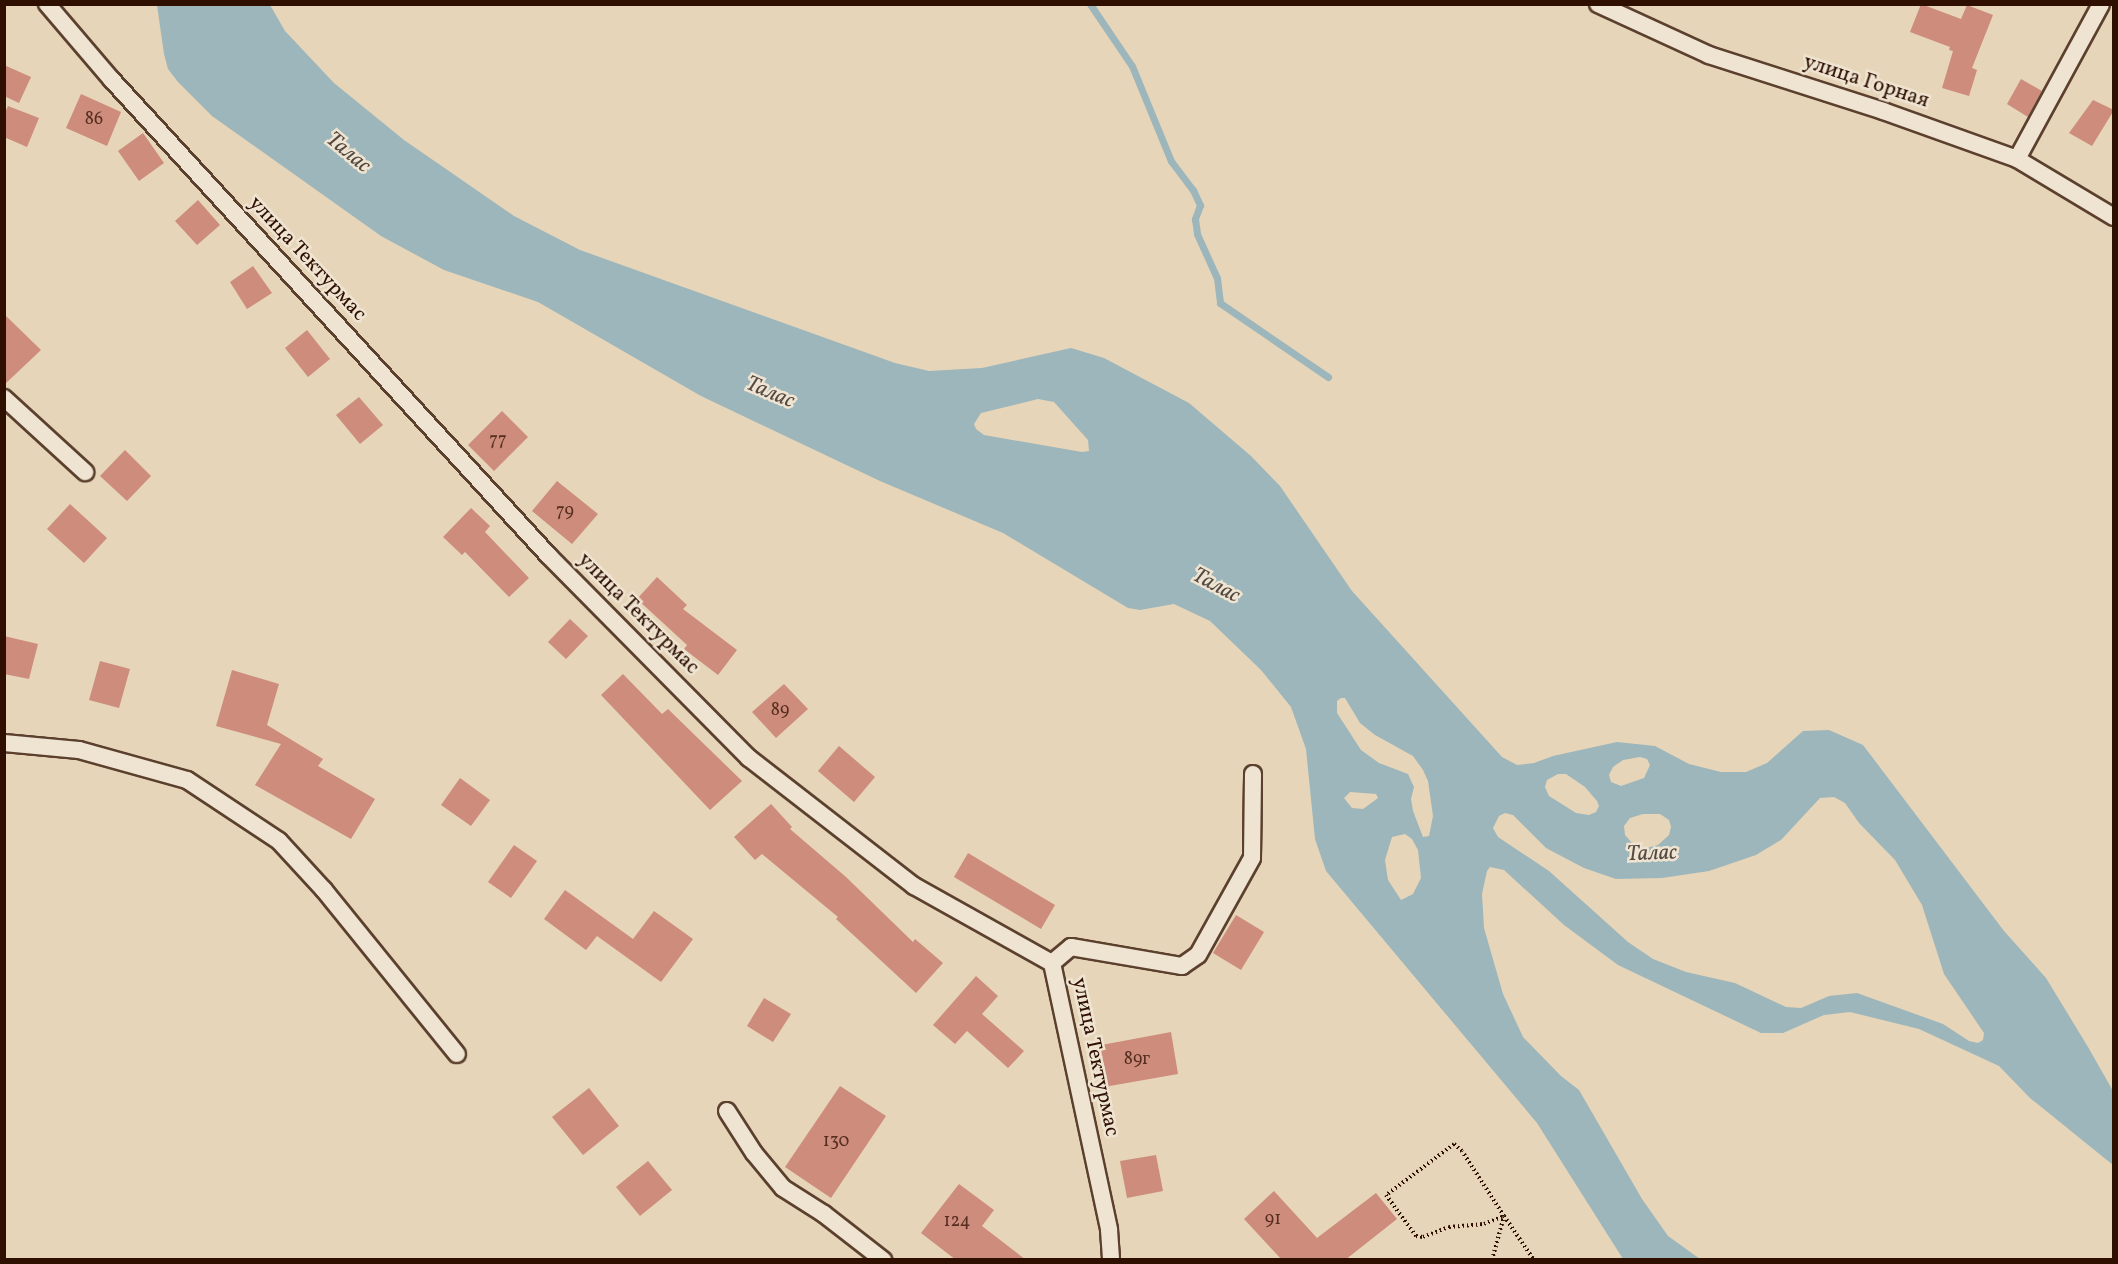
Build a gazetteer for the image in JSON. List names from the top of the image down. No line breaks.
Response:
{"streets":{"street":["улица Горная","улица Тектурмас"]},"water":["Талас"],"house_numbers":["86","77","79","89","89г","130","91","124"]}
